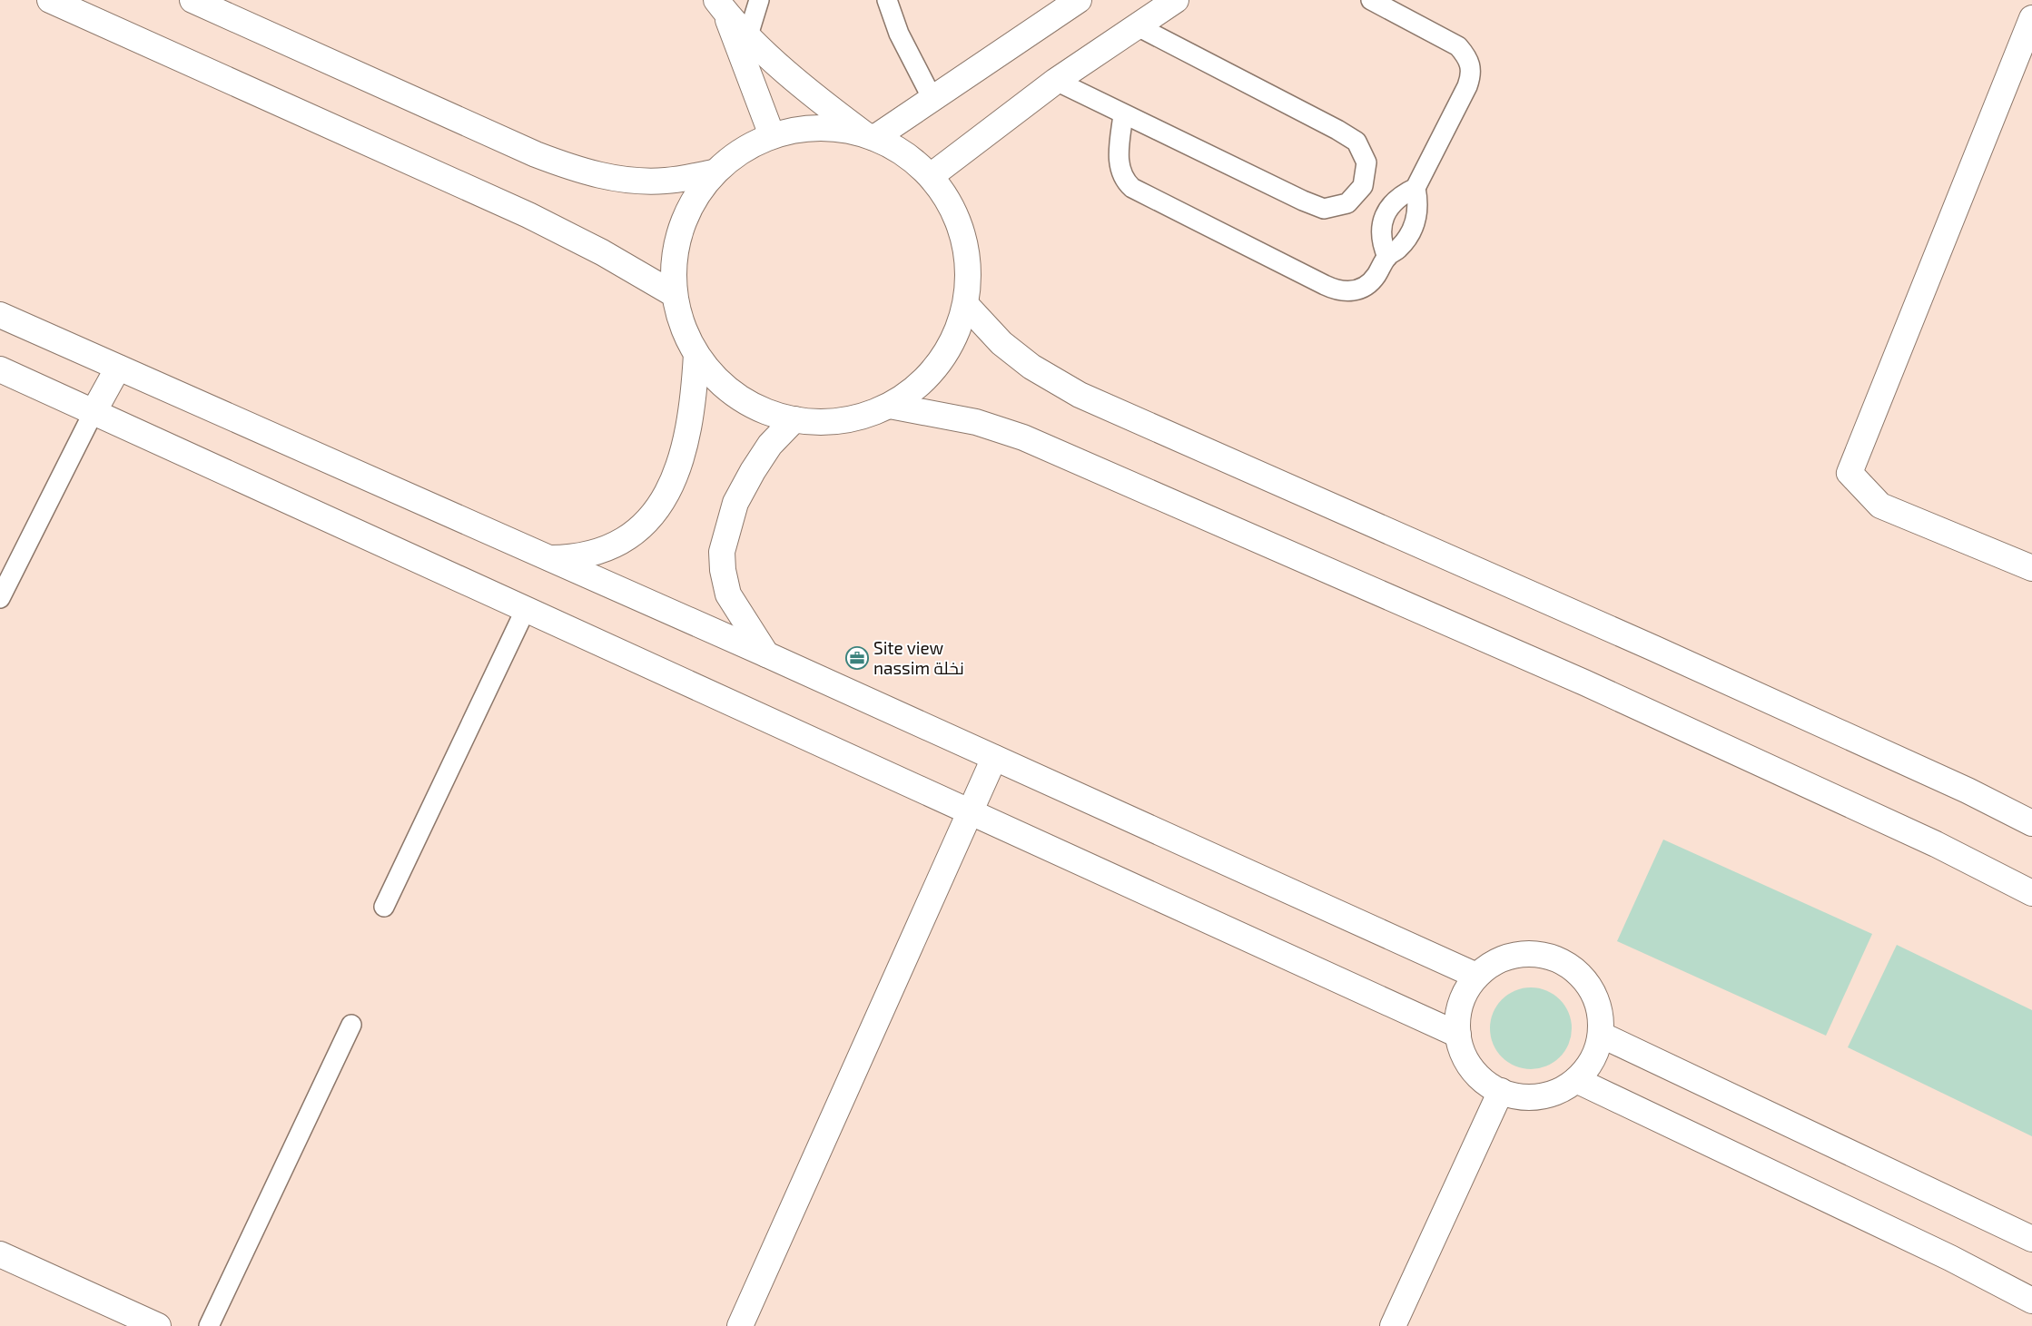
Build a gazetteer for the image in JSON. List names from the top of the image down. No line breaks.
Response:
{"places":{"office":["Site view nassim نخلة"]}}
